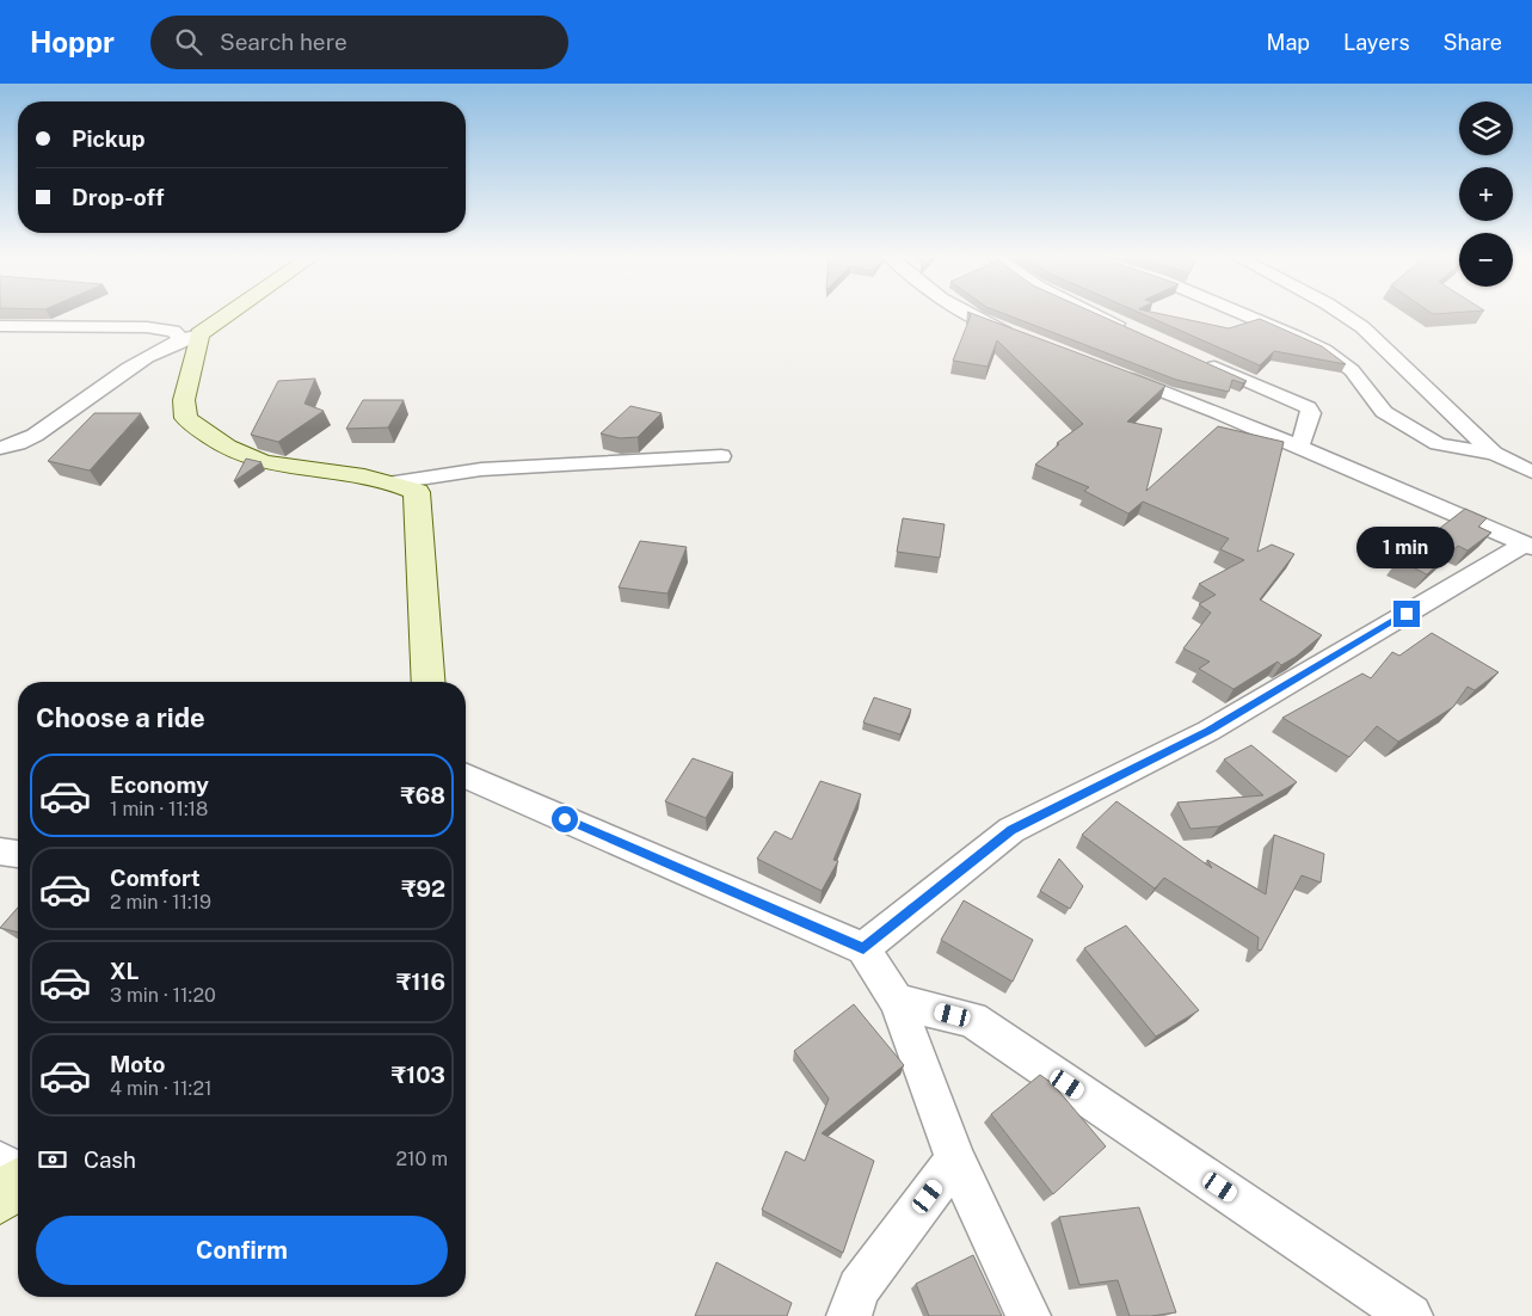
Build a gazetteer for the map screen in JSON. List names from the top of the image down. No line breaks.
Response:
{"page":{"header":"Hoppr","search":"Search here","nav":["Map","Layers","Share"],"map_buttons":["+","−"],"banner":["Pickup","Drop-off"],"bubble":"1 min","heading":"Choose a ride","list":[{"name":"Economy","note":"1 min · 11:18","value":"₹68"},{"name":"Comfort","note":"2 min · 11:19","value":"₹92"},{"name":"XL","note":"3 min · 11:20","value":"₹116"},{"name":"Moto","note":"4 min · 11:21","value":"₹103"}],"pay":["Cash","210 m"],"buttons":"Confirm"}}
